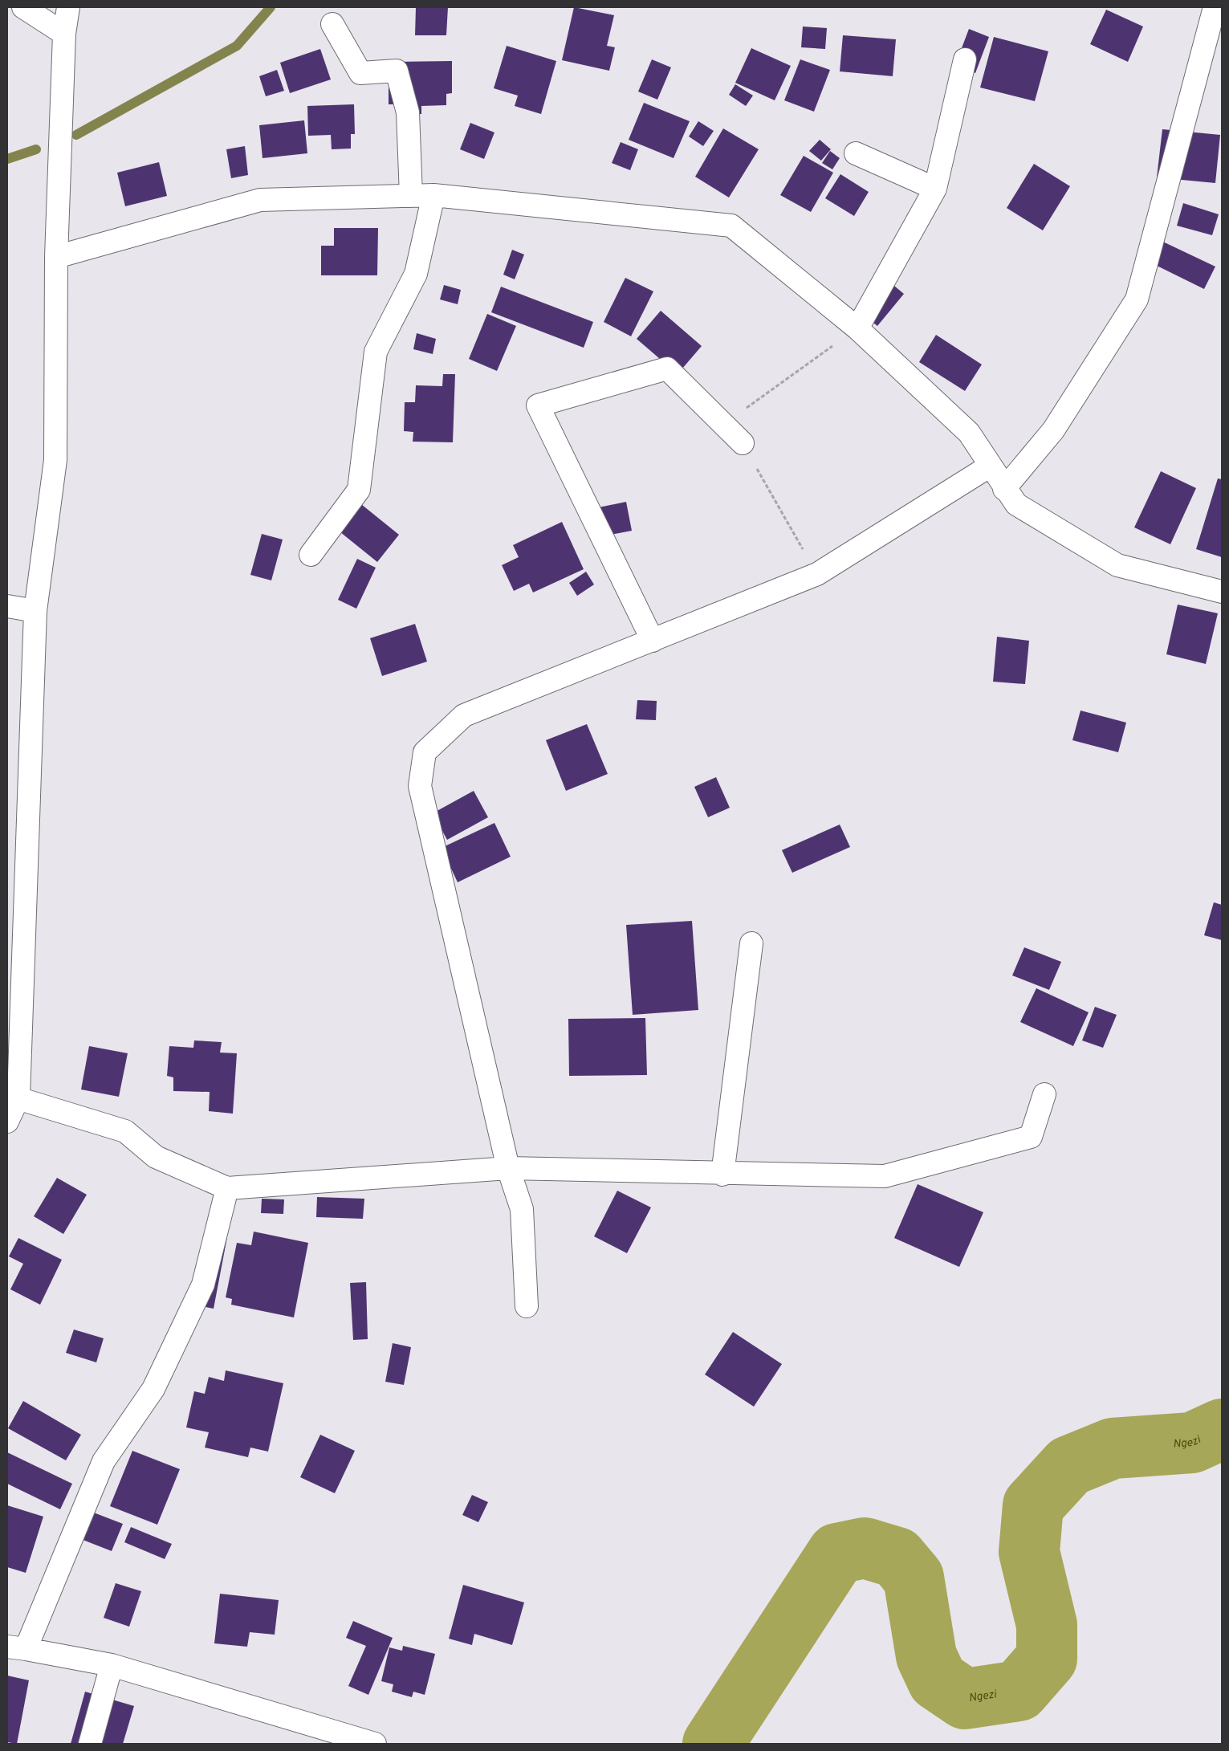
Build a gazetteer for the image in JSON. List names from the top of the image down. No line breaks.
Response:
{"water":["Ngezi"]}
